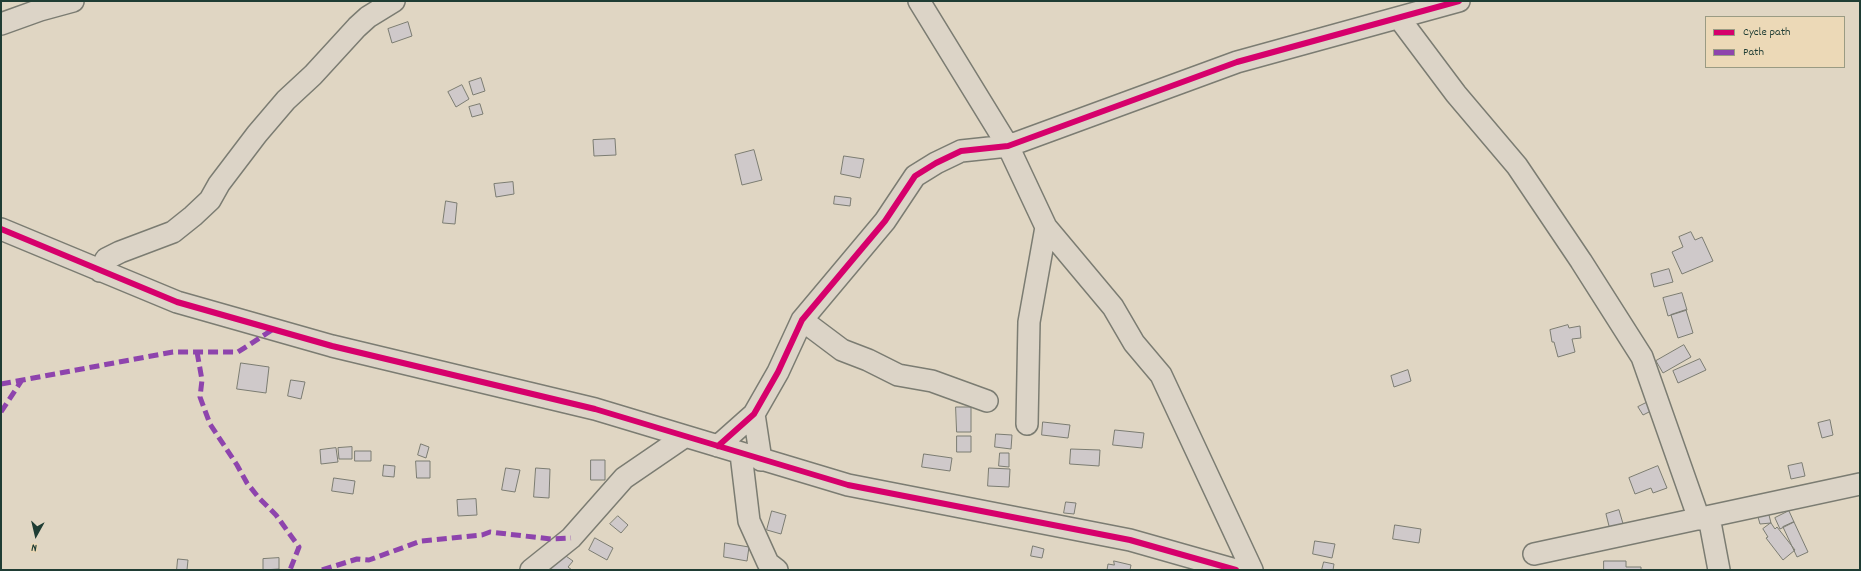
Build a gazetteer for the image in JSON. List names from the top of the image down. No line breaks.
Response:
{"legend":["Cycle path","Path"],"north":"bottom"}
